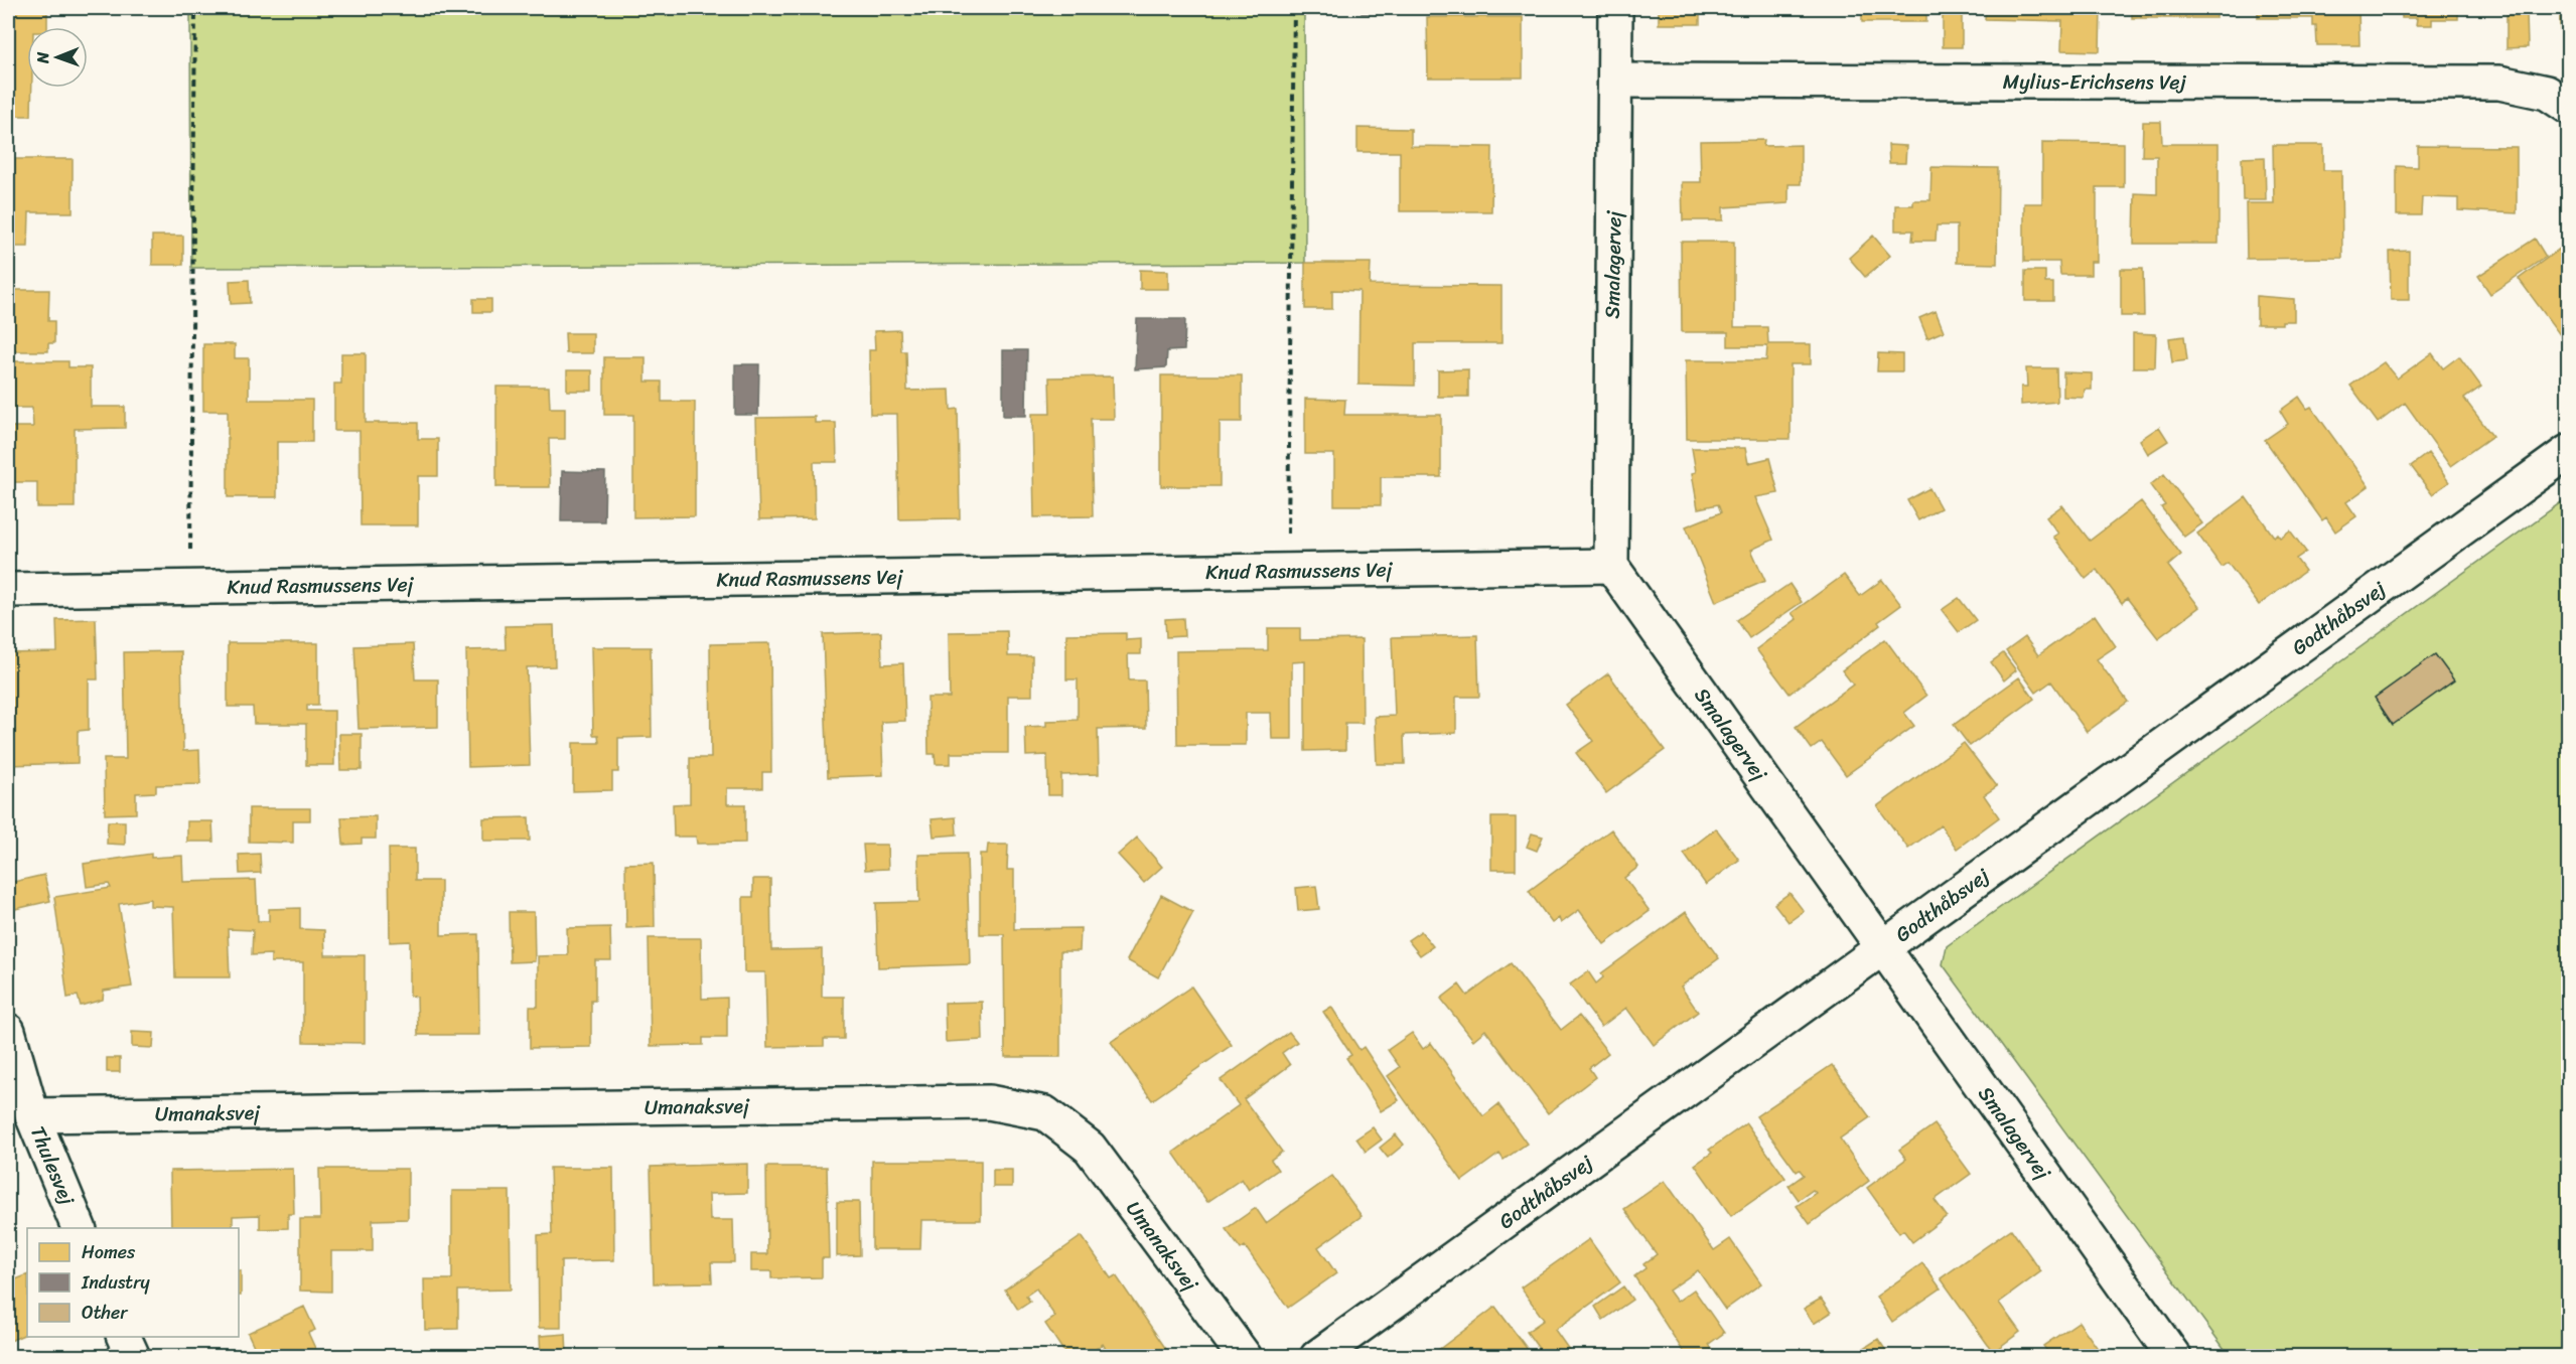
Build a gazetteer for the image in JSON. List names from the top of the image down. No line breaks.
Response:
{"streets":{"street":["Mylius-Erichsens Vej","Smalagervej","Knud Rasmussens Vej","Godthåbsvej","Umanaksvej","Thulesvej"]},"crossings":[["Mylius-Erichsens Vej","Smalagervej"],["Smalagervej","Knud Rasmussens Vej"],["Smalagervej","Godthåbsvej"],["Umanaksvej","Thulesvej"]],"legend":["Homes","Industry","Other"],"north":"left"}
